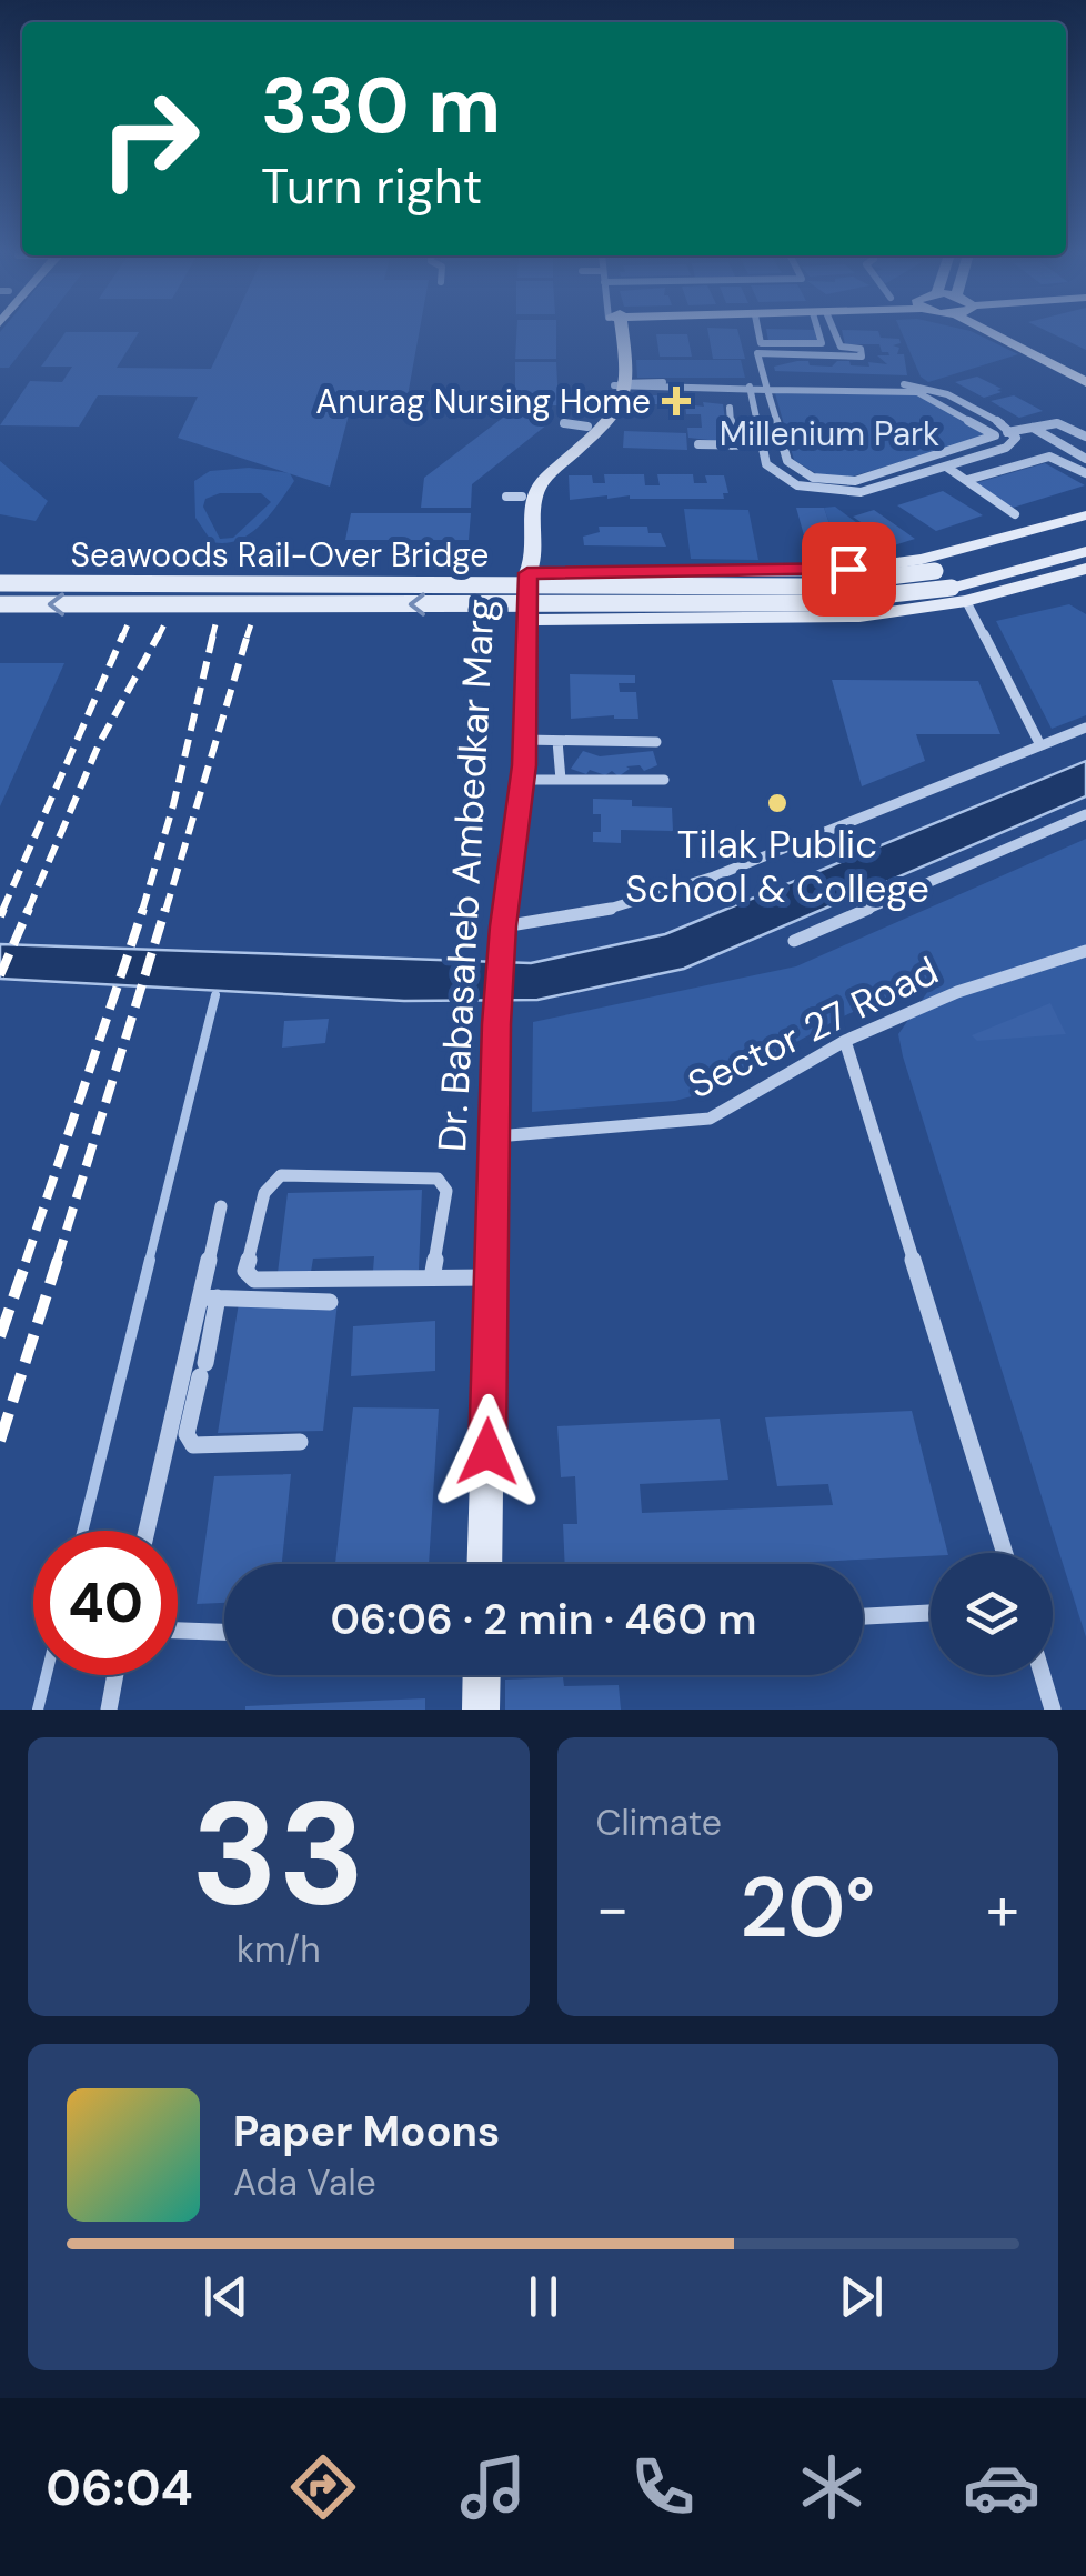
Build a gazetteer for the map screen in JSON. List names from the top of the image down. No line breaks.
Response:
{"streets":{"main road":["Seawoods Rail-Over Bridge","Dr. Babasaheb Ambedkar Marg"],"street":["Sector 27 Road"]},"crossings":[["Dr. Babasaheb Ambedkar Marg","Sector 27 Road"]],"parks":["Millenium Park"],"places":{"health":["Anurag Nursing Home"],"other":["Tilak Public School & College"]},"page":{"turn":["330 m","Turn right"],"limit":"40","trip":"06:06 · 2 min · 460 m","tile":[["33","km/h"],"Climate"],"heat":["−","20°","+"],"song":["Paper Moons","Ada Vale"],"tabs":"06:04"}}
